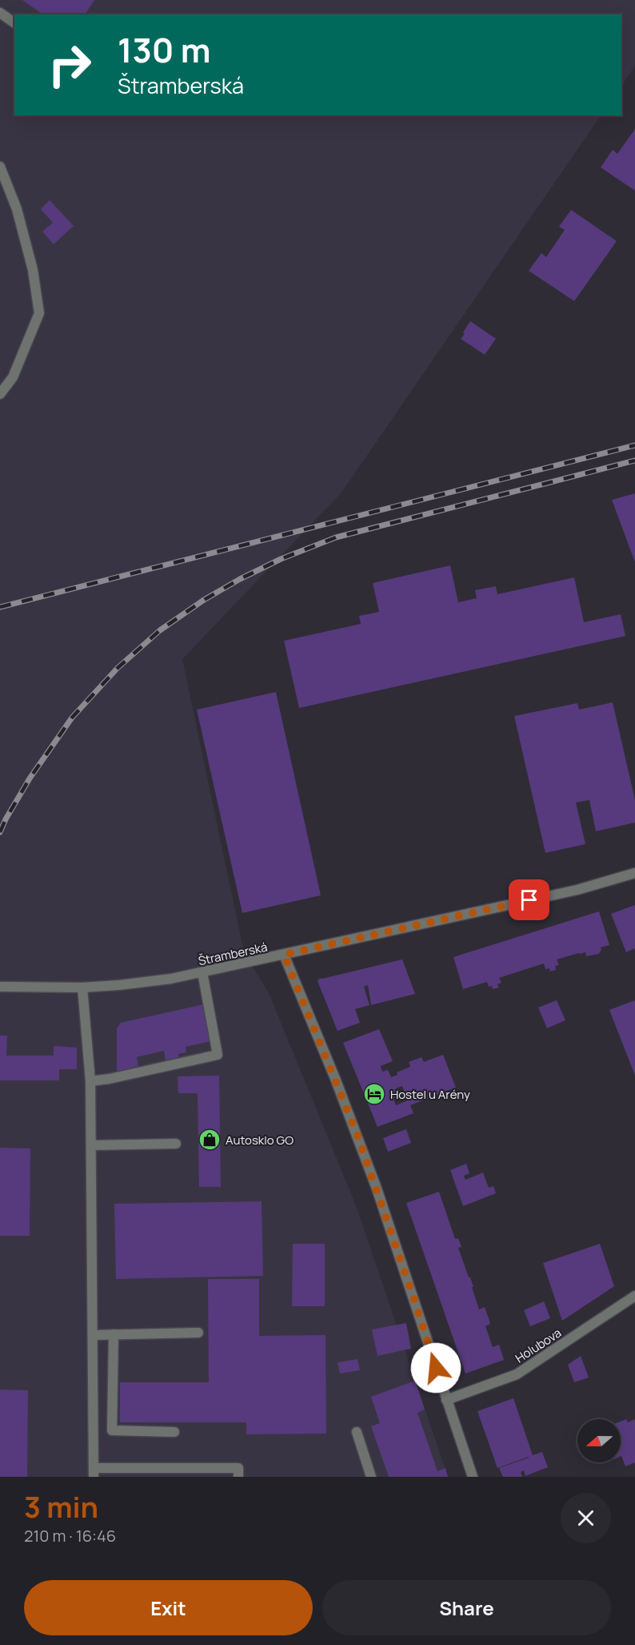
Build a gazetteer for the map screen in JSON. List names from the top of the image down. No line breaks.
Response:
{"streets":{"street":["Štramberská","Holubova"]},"places":{"hotel":["Hostel u Arény"],"shop":["Autosklo GO"]},"north":"left","page":{"turn":["130 m","Štramberská"],"heading":["3 min","210 m · 16:46"],"buttons":["Exit","Share"]}}
